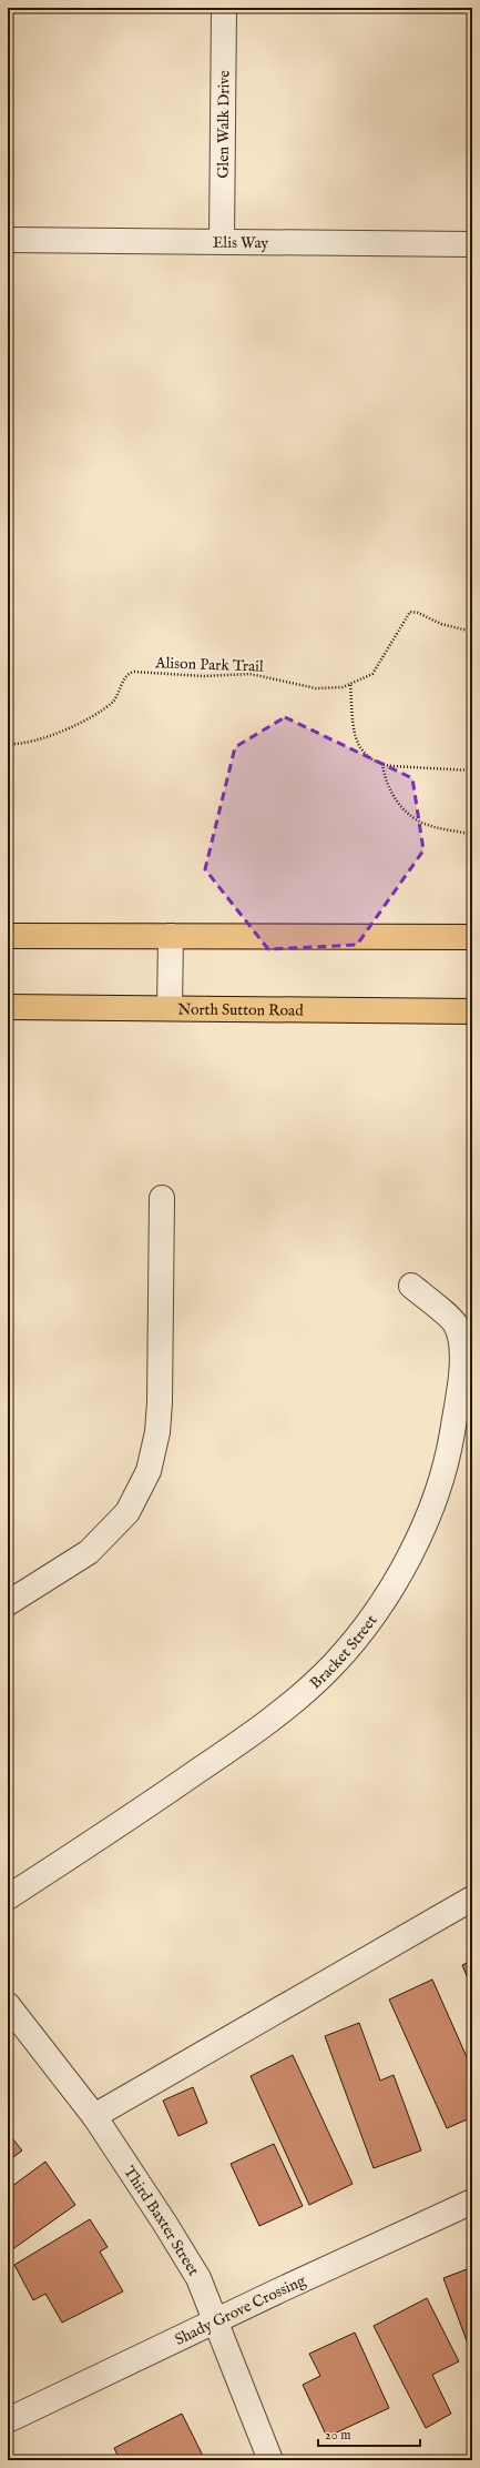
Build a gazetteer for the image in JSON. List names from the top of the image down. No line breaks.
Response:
{"streets":{"main road":["North Sutton Road"],"street":["Glen Walk Drive","Elis Way","Bracket Street","Third Baxter Street","Shady Grove Crossing"],"path":["Alison Park Trail"]},"crossings":[["Glen Walk Drive","Elis Way"],["Third Baxter Street","Shady Grove Crossing"]],"scale_bar":"20 m"}
